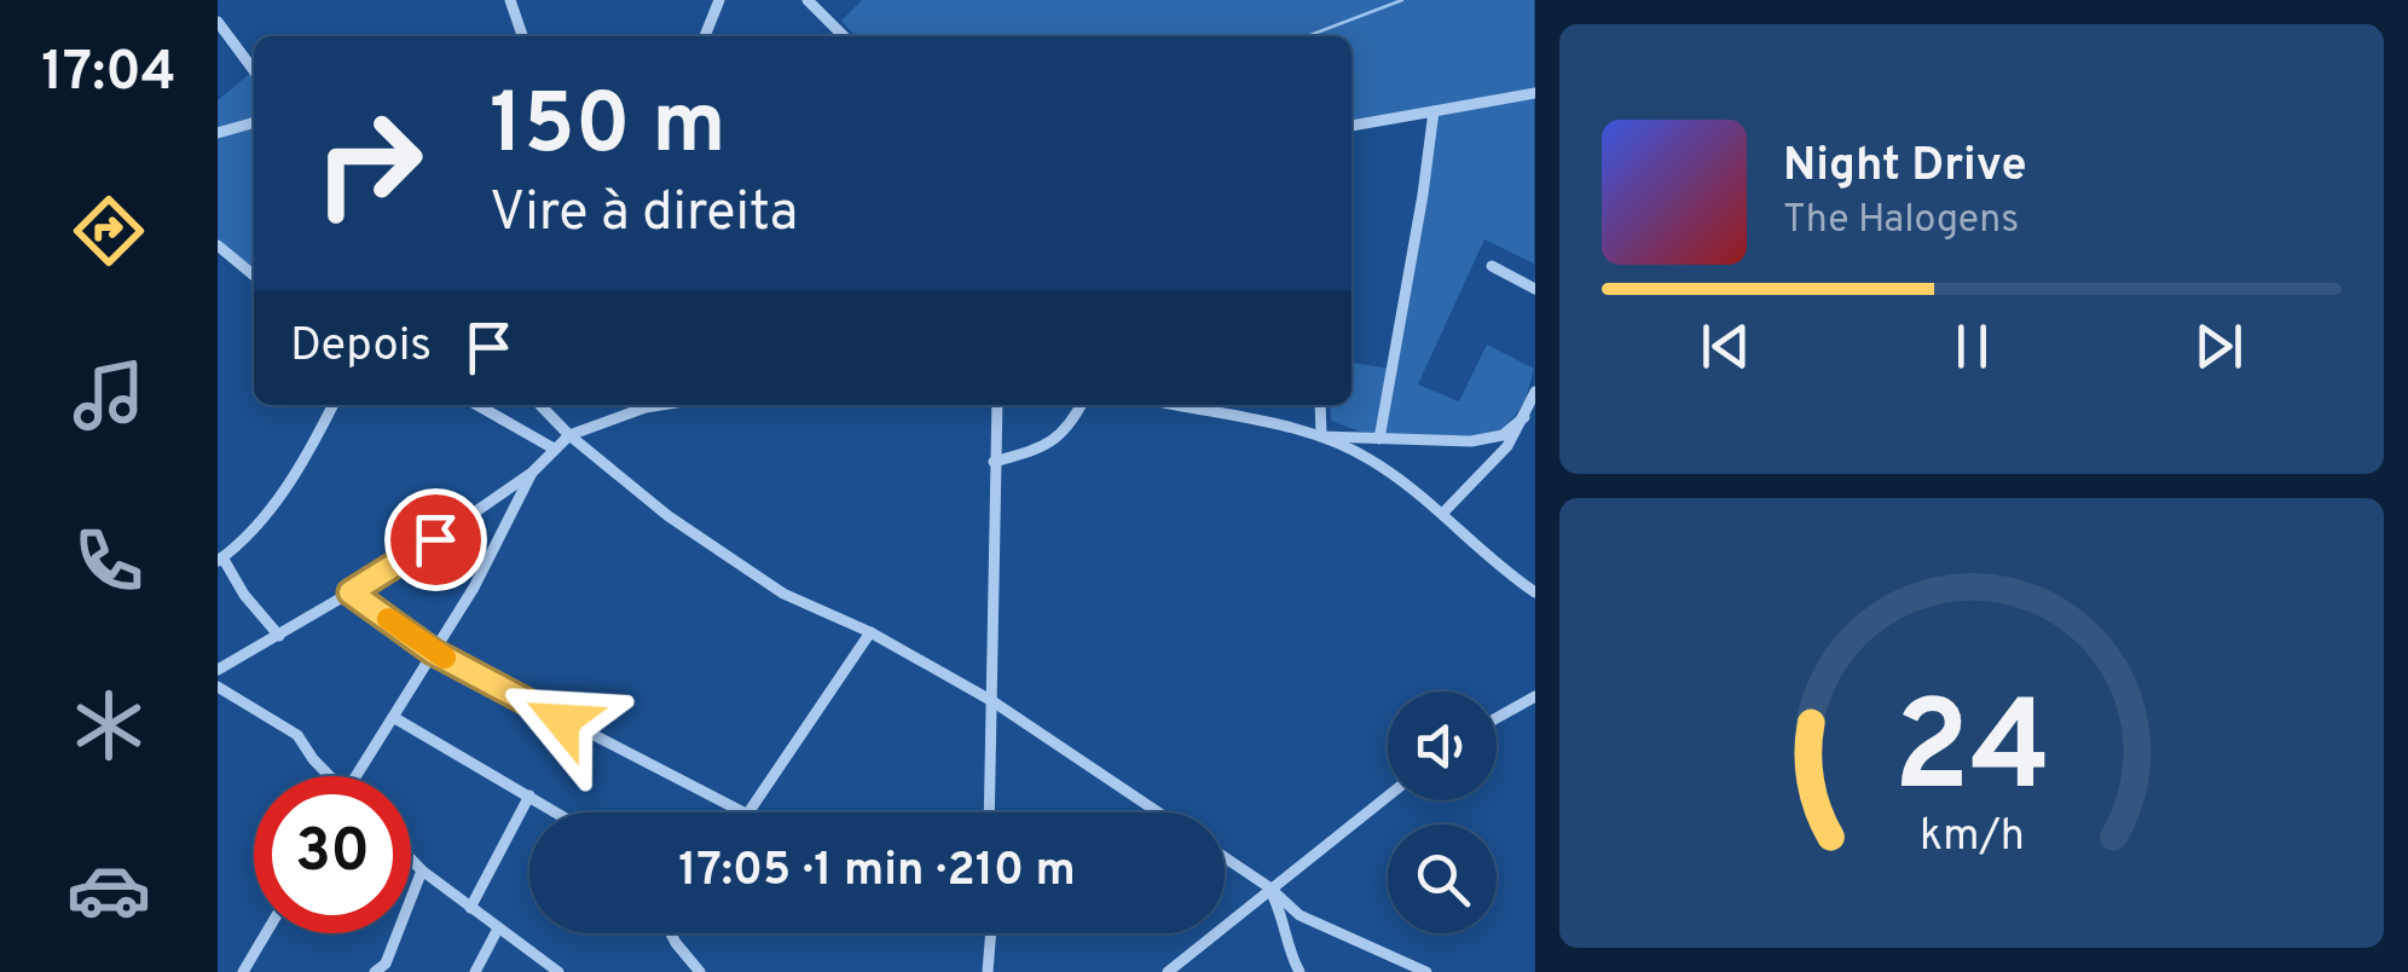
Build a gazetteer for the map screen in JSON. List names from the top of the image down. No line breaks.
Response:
{"page":{"tabs":"17:04","turn":["150 m","Vire à direita"],"song":["Night Drive","The Halogens"],"then":"Depois","limit":"30","trip":"17:05 · 1 min · 210 m","gauge":["24","km/h"]}}
